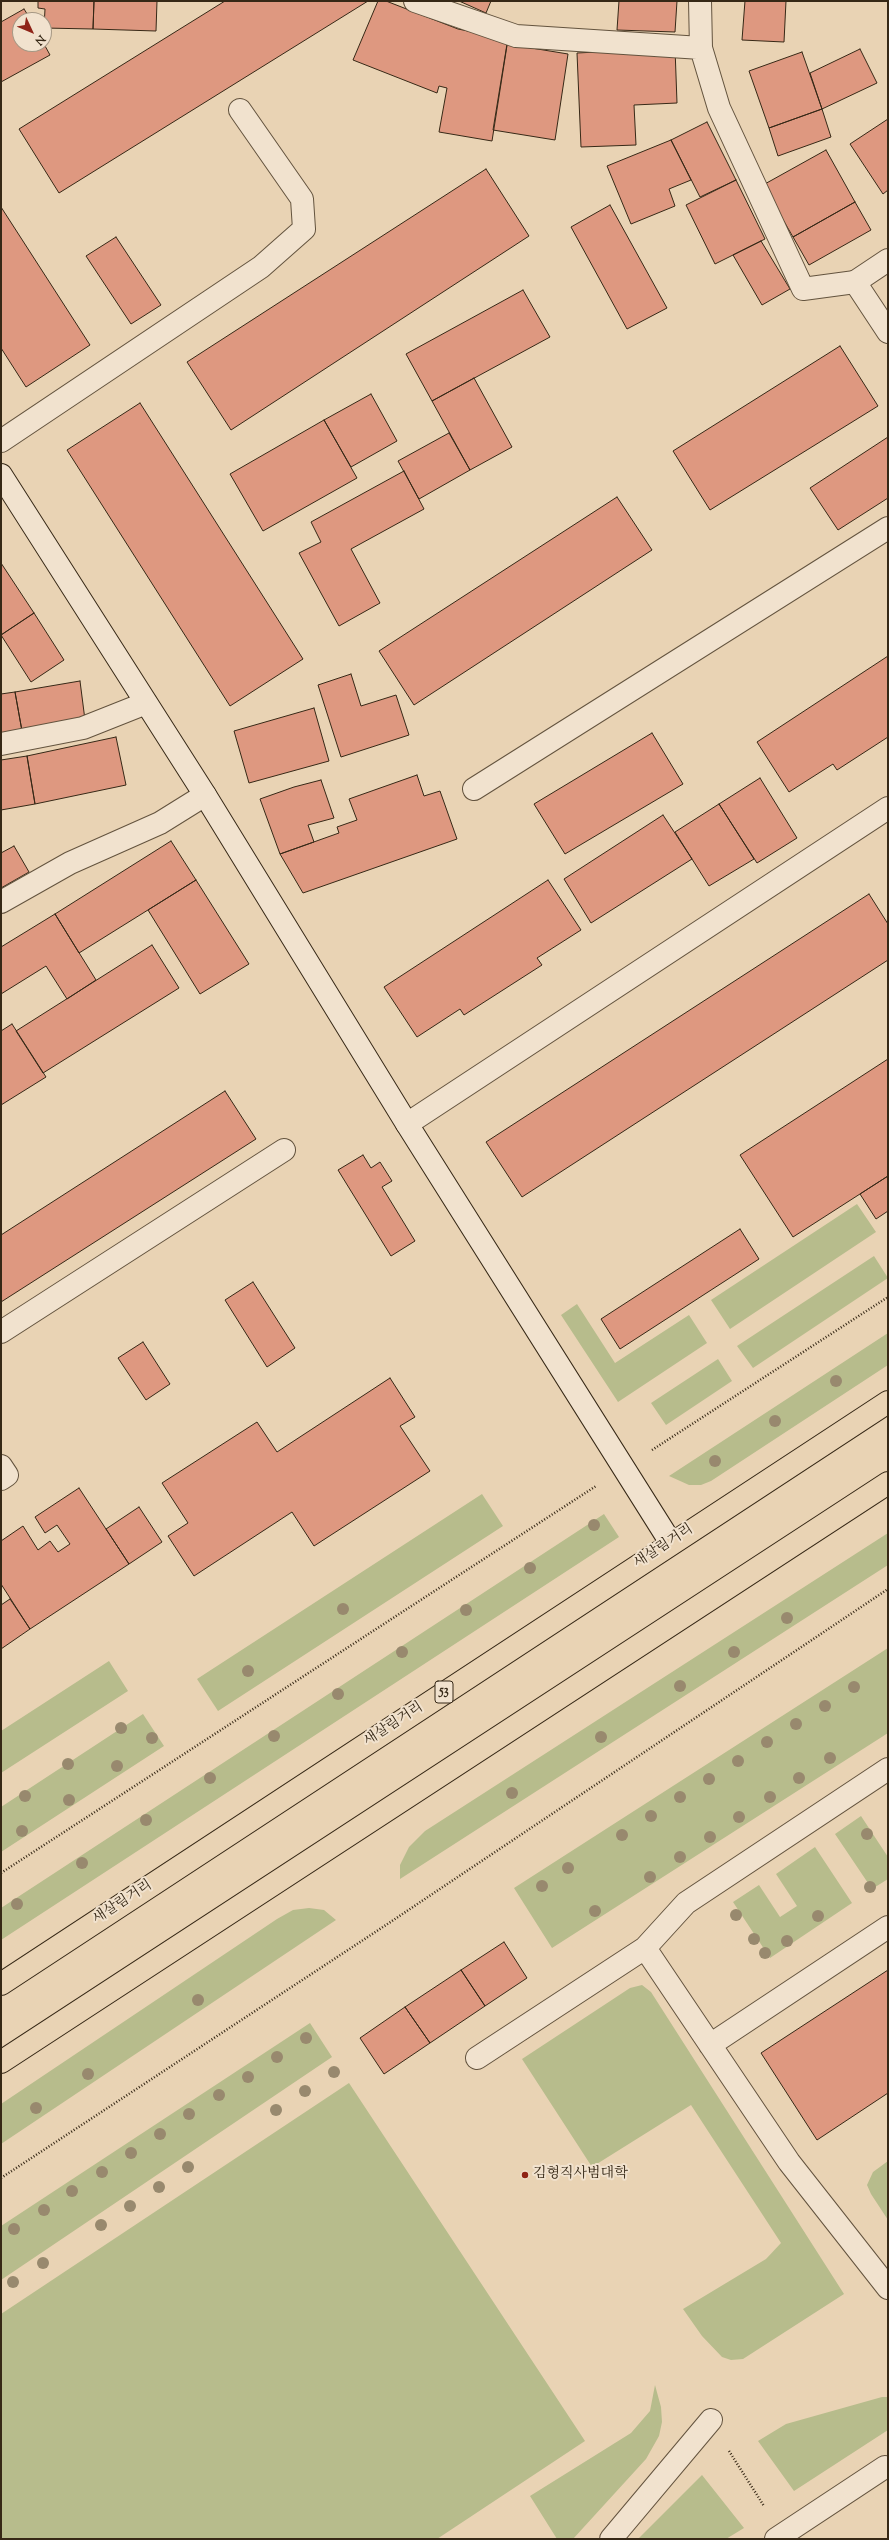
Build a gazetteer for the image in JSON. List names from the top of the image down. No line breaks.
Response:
{"streets":{"main road":["새살림거리","53"]},"places":["김형직사범대학"],"north":"bottom right"}
